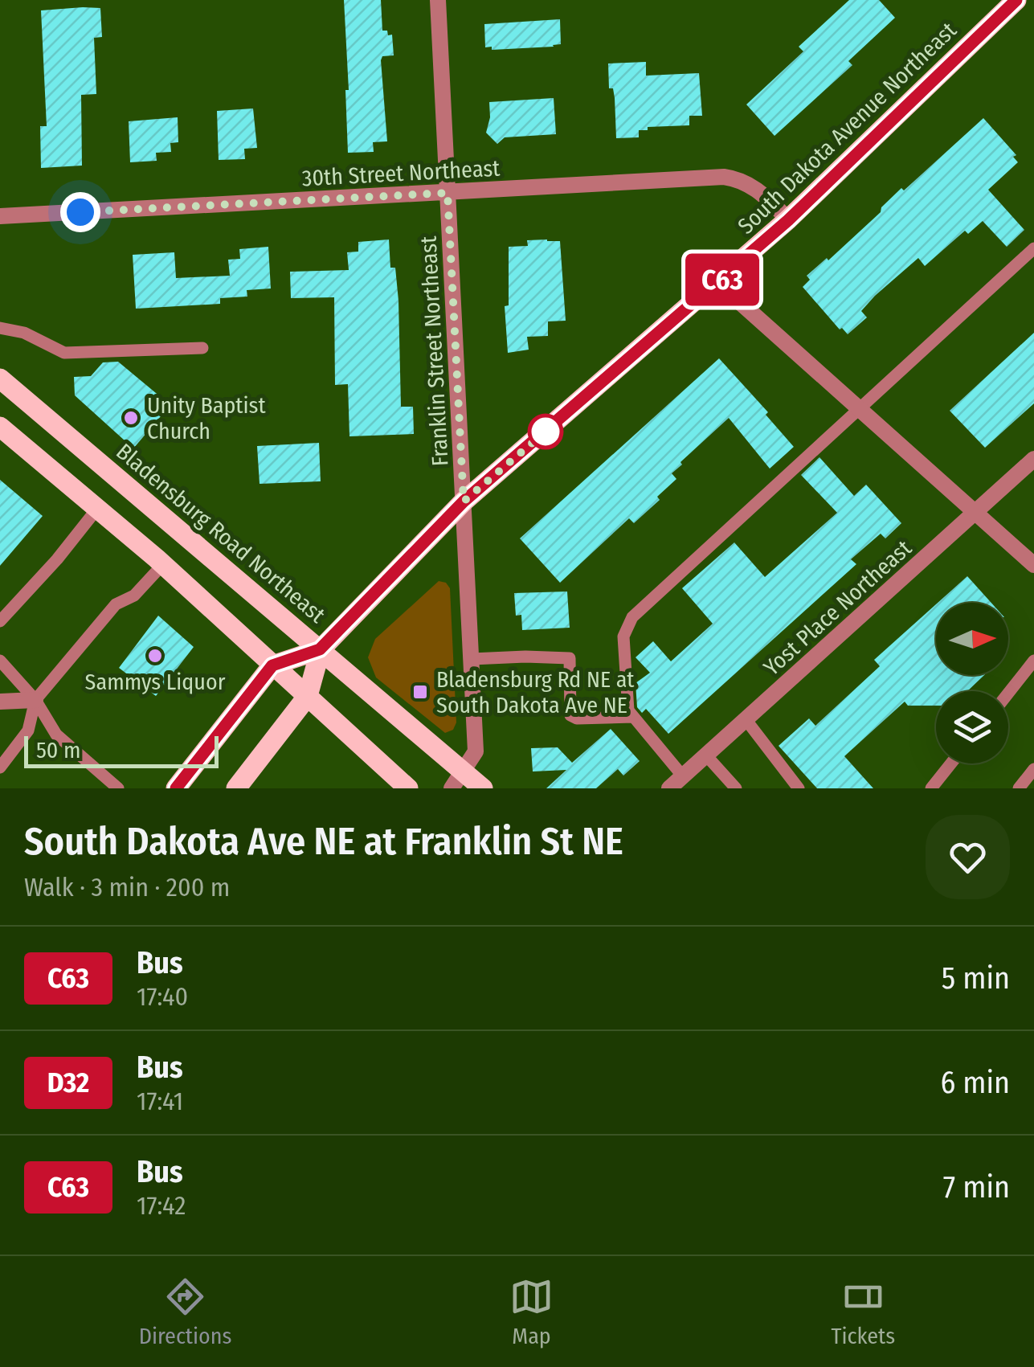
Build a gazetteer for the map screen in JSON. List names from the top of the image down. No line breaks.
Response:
{"streets":{"main road":["South Dakota Avenue Northeast","Bladensburg Road Northeast"],"street":["30th Street Northeast","Franklin Street Northeast","Yost Place Northeast"]},"crossings":[["South Dakota Avenue Northeast","30th Street Northeast"],["South Dakota Avenue Northeast","Franklin Street Northeast"],["South Dakota Avenue Northeast","Bladensburg Road Northeast"],["30th Street Northeast","Franklin Street Northeast"],["Franklin Street Northeast","Bladensburg Road Northeast"]],"places":{"other":["Unity Baptist Church","Sammys Liquor"],"transit":["Bladensburg Rd NE at South Dakota Ave NE"]},"lines":["bus line C63"],"scale_bar":"50 m","north":"right","page":{"on_map":"C63","scale":"50 m","heading":["South Dakota Ave NE at Franklin St NE","Walk · 3 min · 200 m"],"list":[{"mark":"C63","name":"Bus","note":"17:40","value":"5 min"},{"mark":"D32","name":"Bus","note":"17:41","value":"6 min"},{"mark":"C63","name":"Bus","note":"17:42","value":"7 min"}],"tabs":["Directions","Map","Tickets"]}}
